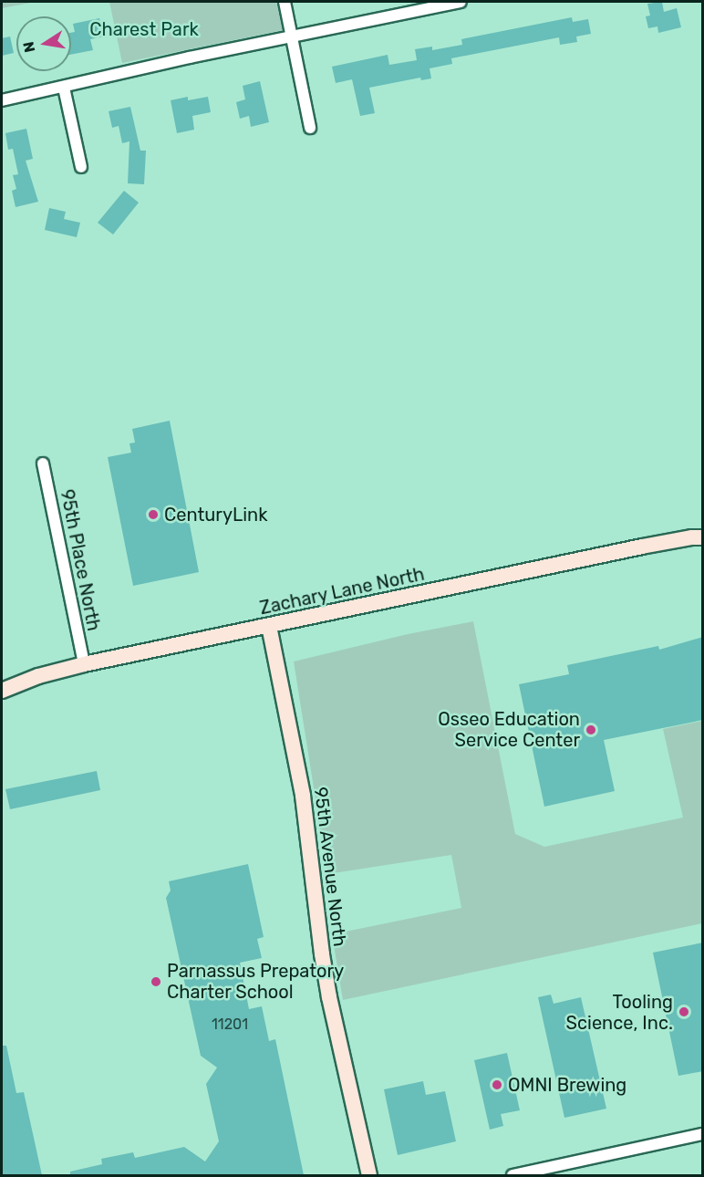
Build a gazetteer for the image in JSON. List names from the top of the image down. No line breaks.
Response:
{"streets":{"main road":["Zachary Lane North","95th Avenue North"],"street":["95th Place North"]},"crossings":[["95th Place North","Zachary Lane North"],["Zachary Lane North","95th Avenue North"]],"parks":["Charest Park"],"places":["CenturyLink","Osseo Education Service Center","Parnassus Prepatory Charter School","Tooling Science, Inc.","OMNI Brewing"],"house_numbers":["11201"],"north":"left"}
